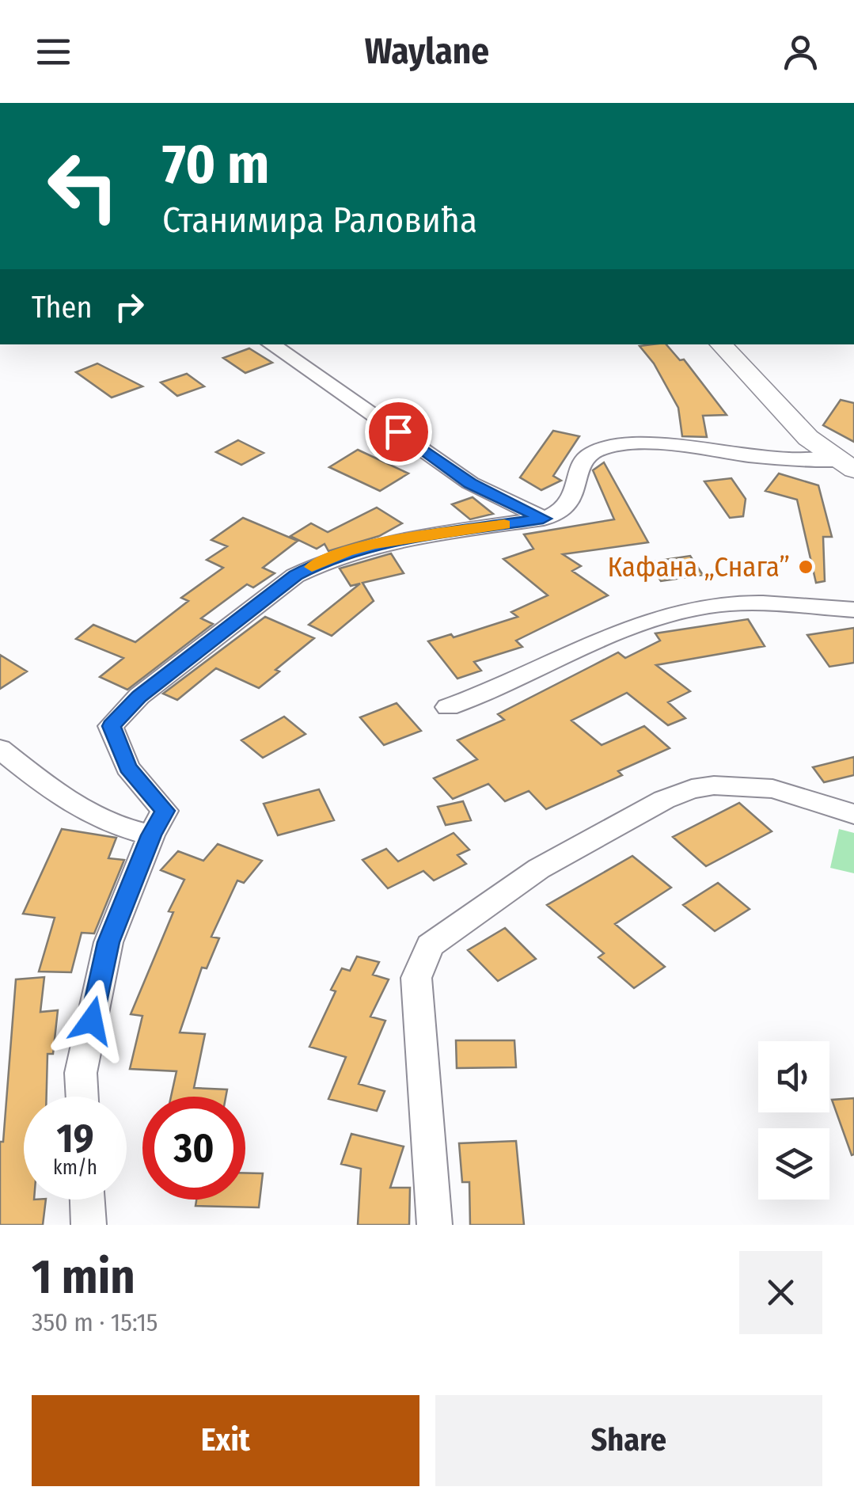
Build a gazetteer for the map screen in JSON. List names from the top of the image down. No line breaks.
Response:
{"places":["Кафана „Снага”"],"page":{"header":"Waylane","turn":["70 m","Станимира Раловића"],"then":"Then","speed":"19 km/h","limit":"30","heading":["1 min","350 m · 15:15"],"buttons":["Exit","Share"]}}
